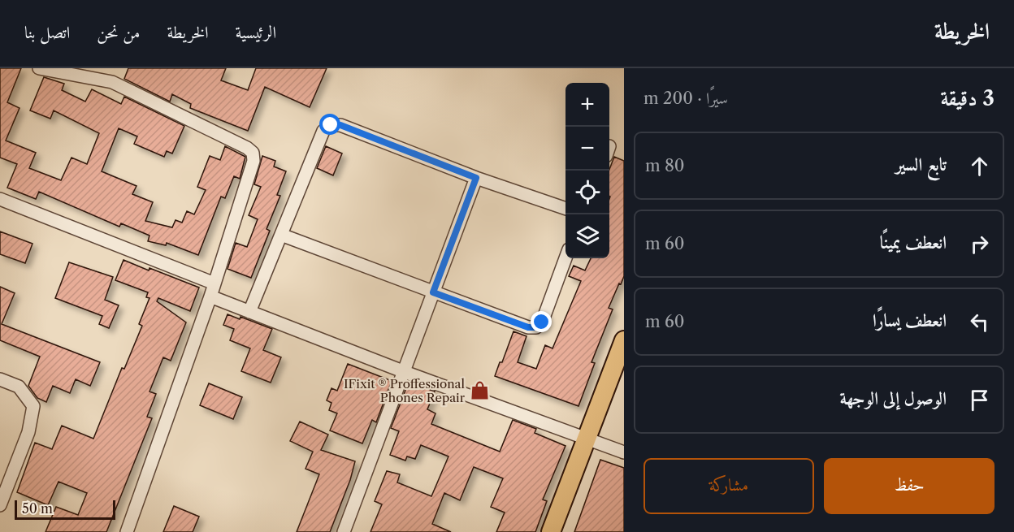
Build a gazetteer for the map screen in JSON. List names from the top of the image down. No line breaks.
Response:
{"places":{"shop":["IFixit ® Proffessional Phones Repair"]},"scale_bar":"50 m","page":{"header":"الخريطة","nav":["الرئيسية","الخريطة","من نحن","اتصل بنا"],"heading":["3 دقيقة","سيرًا · 200 m"],"map_buttons":["+","−"],"list":[["تابع السير","80 m"],["انعطف يمينًا","60 m"],["انعطف يسارًا","60 m"],"الوصول إلى الوجهة"],"buttons":["حفظ","مشاركة"],"scale":"50 m"}}
